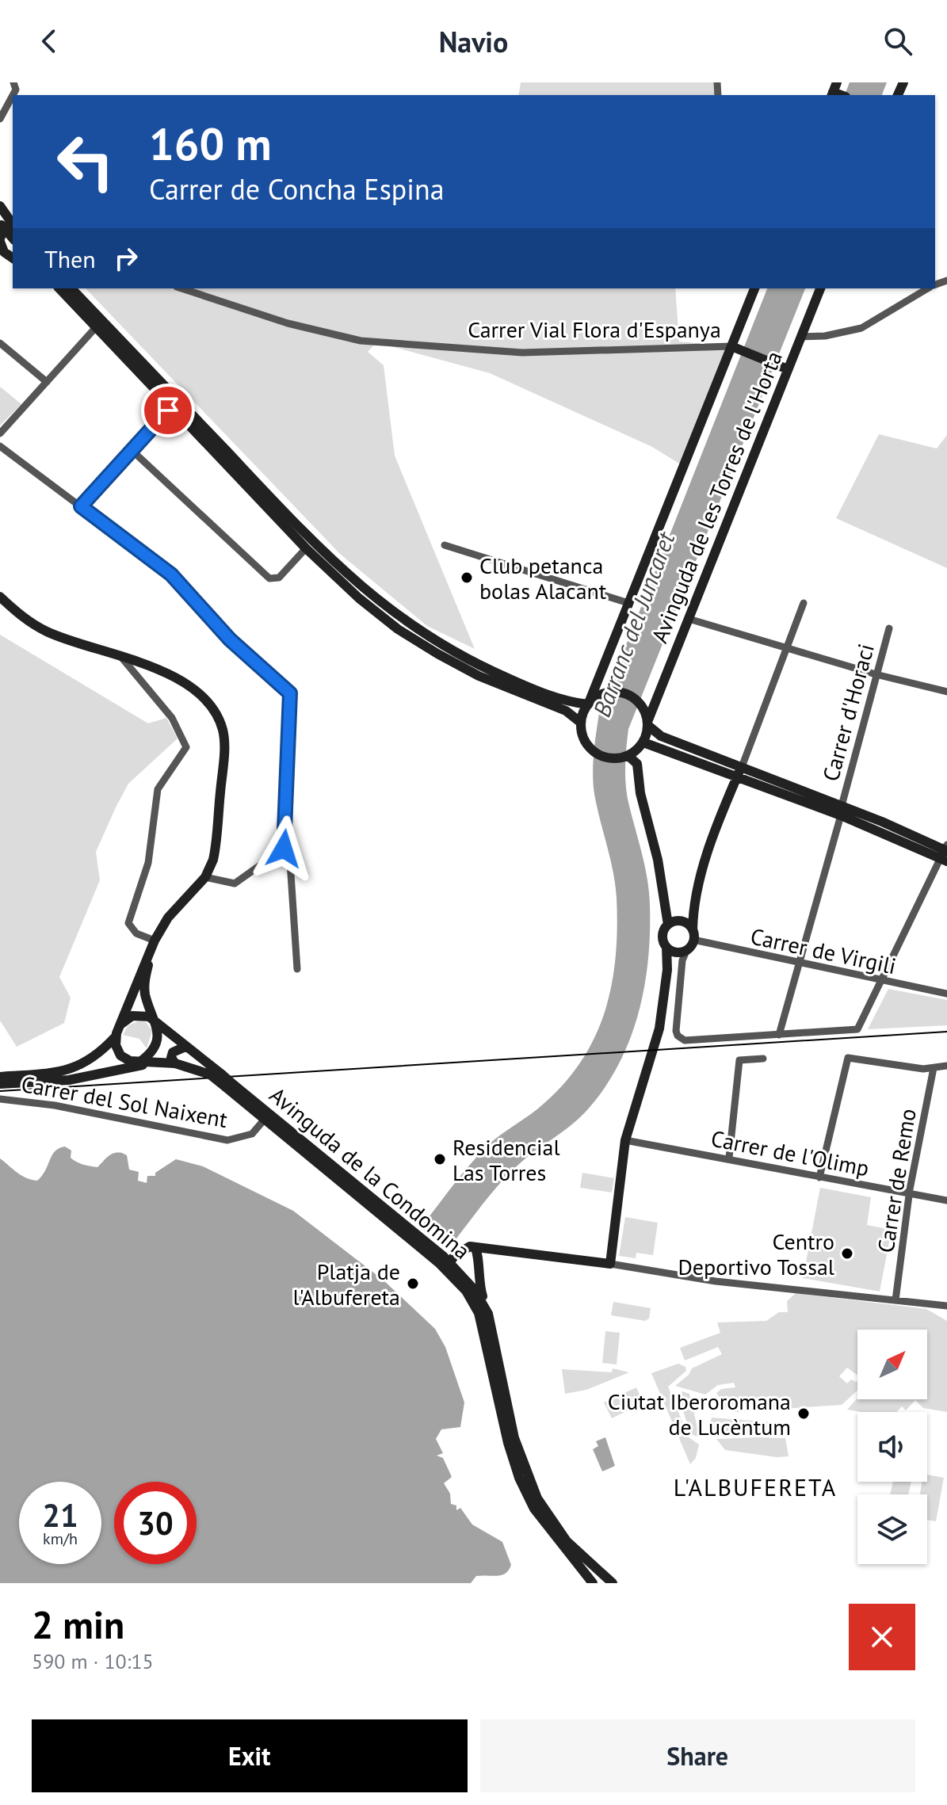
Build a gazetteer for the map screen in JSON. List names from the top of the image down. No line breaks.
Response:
{"streets":{"main road":["Carrer Vial Flora d'Espanya","Avinguda de les Torres de l'Horta","Avinguda de la Condomina"],"street":["Carrer d'Horaci","Carrer de Virgili","Carrer del Sol Naixent","Carrer de l'Olimp","Carrer de Remo"]},"crossings":[["Carrer Vial Flora d'Espanya","Avinguda de les Torres de l'Horta"],["Carrer d'Horaci","Carrer de Virgili"],["Carrer del Sol Naixent","Avinguda de la Condomina"],["Carrer de l'Olimp","Carrer de Remo"]],"districts":["L'ALBUFERETA"],"water":["Barranc del Juncaret"],"places":["Club petanca bolas Alacant","Residencial Las Torres","Centro Deportivo Tossal","Platja de l'Albufereta","Ciutat Iberoromana de Lucèntum"],"north":"top right","page":{"header":"Navio","turn":["160 m","Carrer de Concha Espina"],"then":"Then","speed":"21 km/h","limit":"30","heading":["2 min","590 m · 10:15"],"buttons":["Exit","Share"]}}
